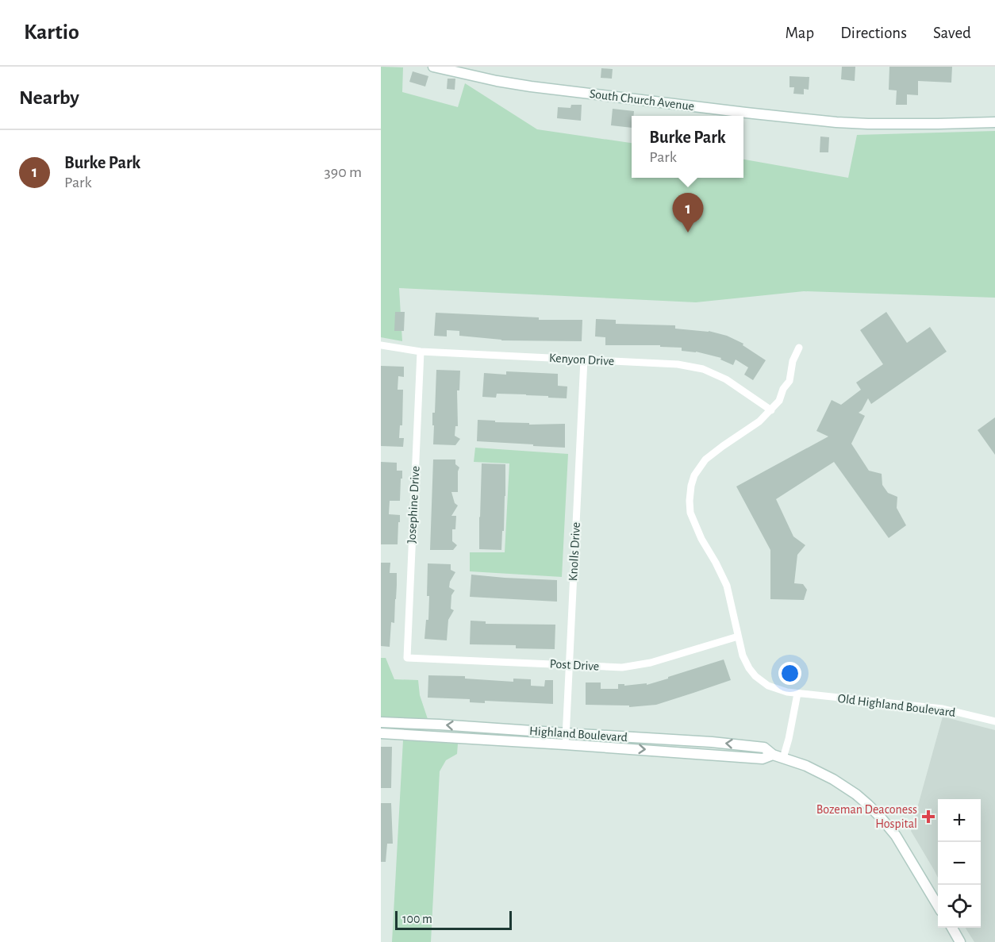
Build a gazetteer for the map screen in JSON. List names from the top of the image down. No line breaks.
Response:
{"streets":{"main road":["South Church Avenue","Highland Boulevard"],"street":["Kenyon Drive","Josephine Drive","Knolls Drive","Post Drive","Old Highland Boulevard"]},"crossings":[["Kenyon Drive","Josephine Drive"],["Kenyon Drive","Knolls Drive"],["Kenyon Drive","Old Highland Boulevard"],["Josephine Drive","Post Drive"],["Knolls Drive","Post Drive"],["Knolls Drive","Highland Boulevard"],["Post Drive","Old Highland Boulevard"]],"places":{"health":["Bozeman Deaconess Hospital"]},"scale_bar":"100 m","page":{"header":"Kartio","nav":["Map","Directions","Saved"],"heading":"Nearby","popup":["Burke Park","Park"],"list":[{"mark":"1","name":"Burke Park","note":"Park","value":"390 m"}],"pins":"1","map_buttons":["+","−"],"scale":"100 m"}}
